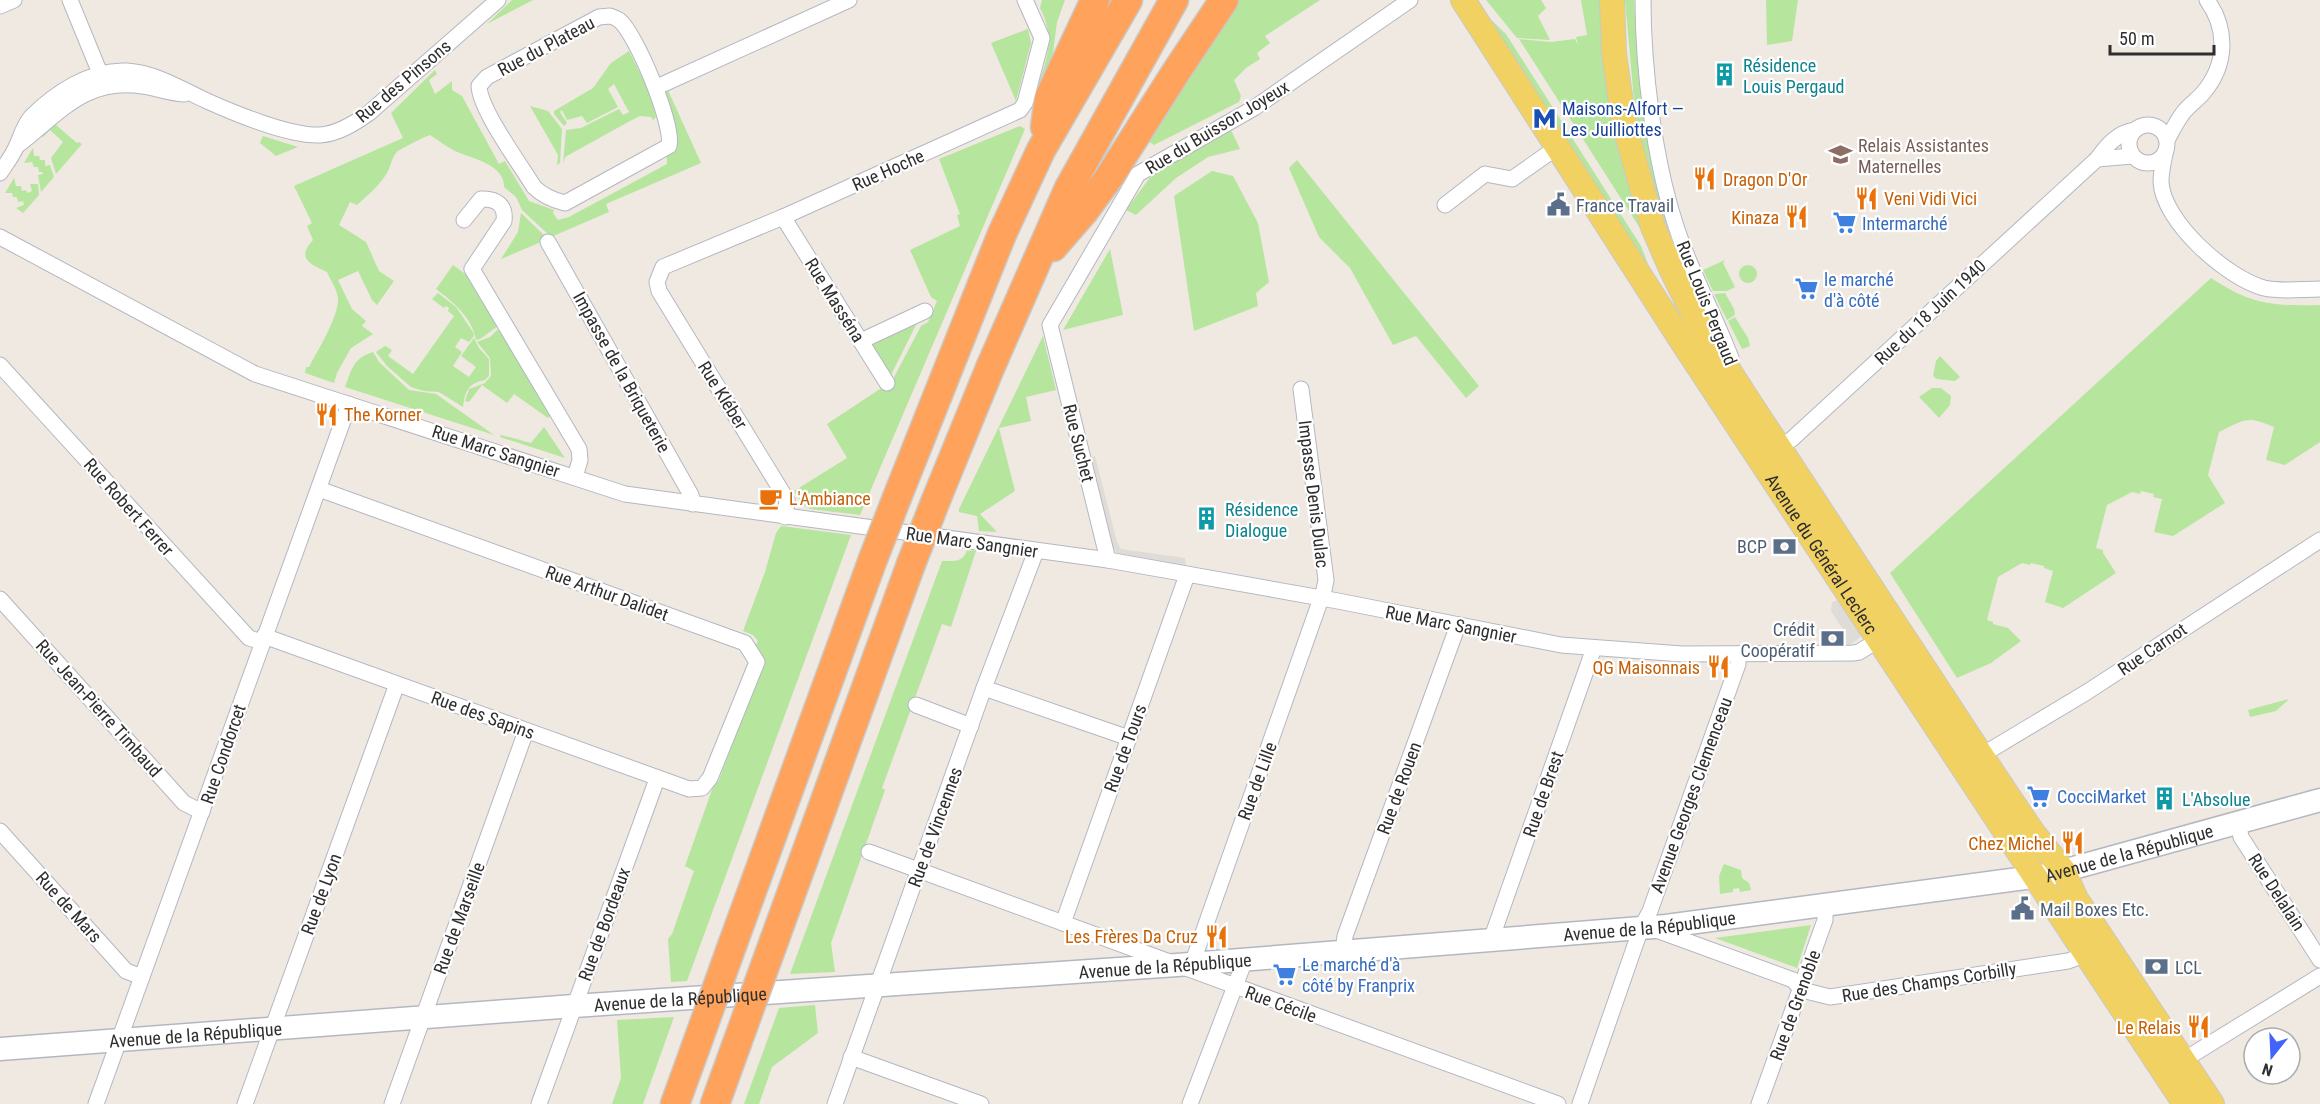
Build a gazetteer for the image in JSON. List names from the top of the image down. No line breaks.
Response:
{"streets":{"main road":["Avenue du Général Leclerc","Avenue de la République"],"street":["Rue du Plateau","Rue des Pinsons","Rue du Buisson Joyeux","Rue Hoche","Rue Masséna","Rue Louis Pergaud","Rue du 18 Juin 1940","Impasse de la Briqueterie","Rue Kléber","Rue Suchet","Rue Marc Sangnier","Impasse Denis Dulac","Rue Robert Ferrer","Rue Arthur Dalidet","Rue Carnot","Rue Jean-Pierre Timbaud","Rue des Sapins","Rue de Tours","Rue Condorcet","Rue de Lille","Rue de Rouen","Rue de Brest","Avenue Georges Clemenceau","Rue de Vincennes","Rue Delalain","Rue de Lyon","Rue de Mars","Rue de Marseille","Rue de Bordeaux","Rue des Champs Corbilly","Rue Cécile","Rue de Grenoble"]},"crossings":[["Rue du Buisson Joyeux","Rue Suchet"],["Rue Hoche","Rue Masséna"],["Rue Hoche","Rue Kléber"],["Rue Louis Pergaud","Avenue du Général Leclerc"],["Rue du 18 Juin 1940","Avenue du Général Leclerc"],["Impasse de la Briqueterie","Rue Marc Sangnier"],["Rue Kléber","Rue Marc Sangnier"],["Rue Suchet","Rue Marc Sangnier"],["Rue Marc Sangnier","Impasse Denis Dulac"],["Rue Marc Sangnier","Avenue du Général Leclerc"],["Rue Marc Sangnier","Rue de Tours"],["Rue Marc Sangnier","Rue Condorcet"],["Rue Marc Sangnier","Rue de Lille"],["Rue Marc Sangnier","Rue de Rouen"],["Rue Marc Sangnier","Rue de Brest"],["Rue Marc Sangnier","Avenue Georges Clemenceau"],["Rue Marc Sangnier","Rue de Vincennes"],["Impasse Denis Dulac","Rue de Lille"],["Rue Robert Ferrer","Rue des Sapins"],["Rue Robert Ferrer","Rue Condorcet"],["Avenue du Général Leclerc","Rue Carnot"],["Avenue du Général Leclerc","Avenue de la République"],["Avenue du Général Leclerc","Rue des Champs Corbilly"],["Rue Arthur Dalidet","Rue des Sapins"],["Rue Arthur Dalidet","Rue Condorcet"],["Rue Jean-Pierre Timbaud","Rue Condorcet"],["Rue des Sapins","Rue Condorcet"],["Rue des Sapins","Rue de Lyon"],["Rue des Sapins","Rue de Marseille"],["Rue des Sapins","Rue de Bordeaux"],["Rue de Tours","Rue Cécile"],["Rue Condorcet","Avenue de la République"],["Rue Condorcet","Rue de Mars"],["Rue de Lille","Avenue de la République"],["Rue de Lille","Rue Cécile"],["Rue de Rouen","Avenue de la République"],["Rue de Brest","Avenue de la République"],["Avenue Georges Clemenceau","Avenue de la République"],["Avenue Georges Clemenceau","Rue des Champs Corbilly"],["Rue de Vincennes","Avenue de la République"],["Rue de Vincennes","Rue Cécile"],["Avenue de la République","Rue Delalain"],["Avenue de la République","Rue de Lyon"],["Avenue de la République","Rue de Marseille"],["Avenue de la République","Rue de Bordeaux"],["Avenue de la République","Rue des Champs Corbilly"],["Avenue de la République","Rue Cécile"],["Avenue de la République","Rue de Grenoble"],["Rue des Champs Corbilly","Rue de Grenoble"]],"places":{"building":["Résidence Louis Pergaud","Résidence Dialogue","L'Absolue"],"metro station":["Maisons-Alfort — Les Juilliottes"],"school or university":["Relais Assistantes Maternelles"],"restaurant":["Dragon D'Or","Veni Vidi Vici","Kinaza","The Korner","QG Maisonnais","Chez Michel","Les Frères Da Cruz","Le Relais"],"public building":["France Travail","Mail Boxes Etc."],"supermarket":["Intermarché","le marché d'à côté","CocciMarket","Le marché d'à côté by Franprix"],"cafe":["L'Ambiance"],"bank":["BCP","Crédit Coopératif","LCL"]},"scale_bar":"50 m","north":"bottom"}
